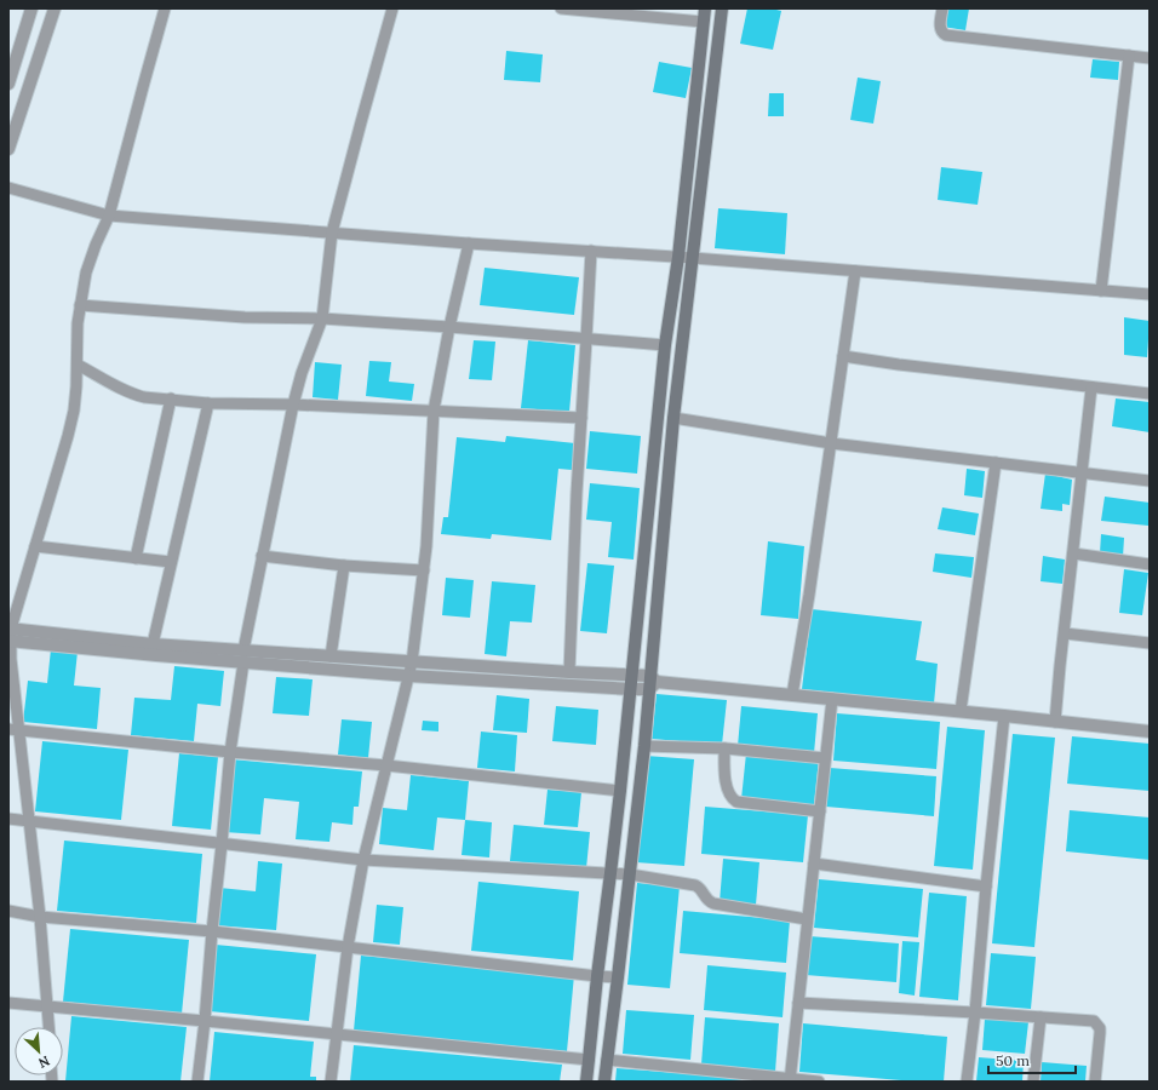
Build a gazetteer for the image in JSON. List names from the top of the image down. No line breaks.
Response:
{"scale_bar":"50 m","north":"bottom right"}
